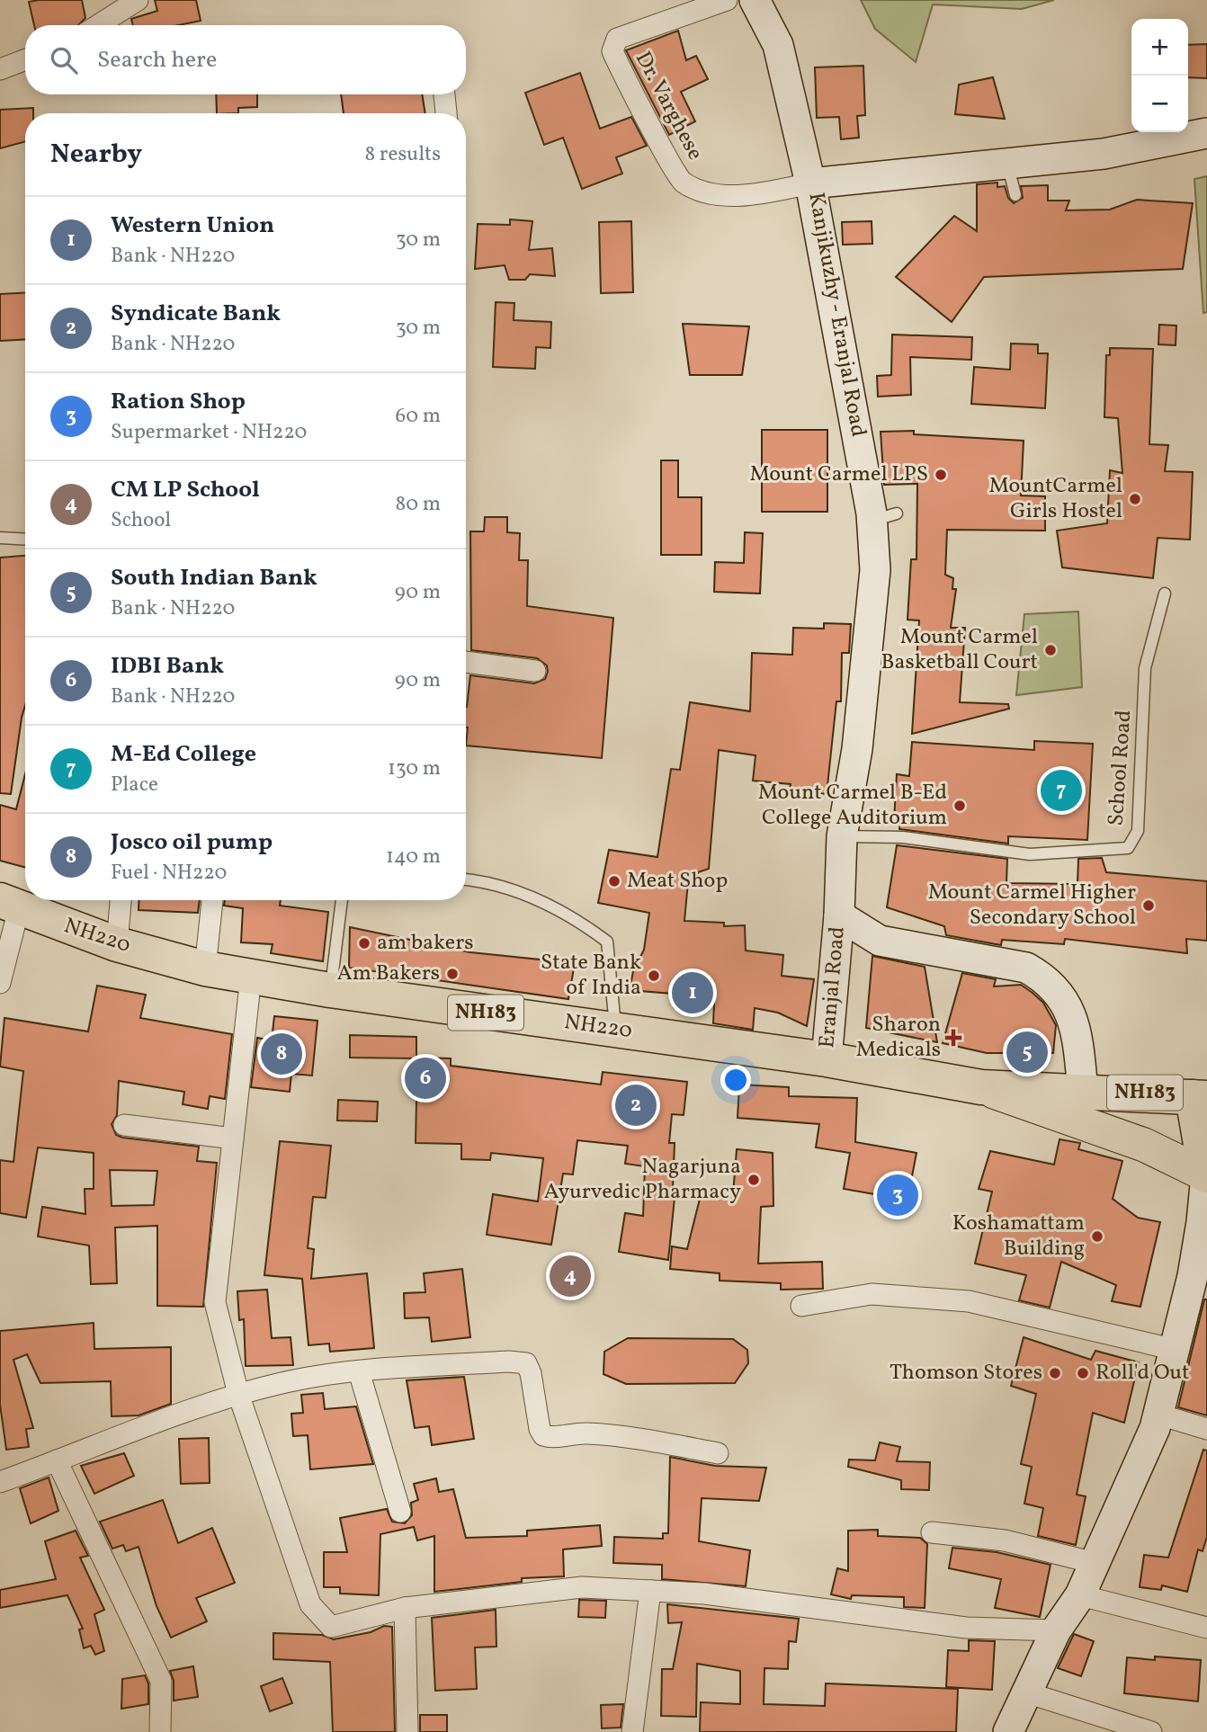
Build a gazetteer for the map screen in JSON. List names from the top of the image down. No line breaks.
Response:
{"streets":{"highway":["NH220","NH183"],"main road":["Kanjikuzhy - Eranjal Road","Eranjal Road"],"street":["Dr. Varghese"],"lane":["School Road"]},"crossings":[["Dr. Varghese","Kanjikuzhy - Eranjal Road"],["Kanjikuzhy - Eranjal Road","School Road"],["Kanjikuzhy - Eranjal Road","Eranjal Road"],["NH220","Eranjal Road"]],"places":{"other":["Mount Carmel LPS","MountCarmel Girls Hostel","Mount Carmel Basketball Court","Mount Carmel B-Ed College Auditorium","Meat Shop","Mount Carmel Higher Secondary School","am bakers","Am Bakers","State Bank of India","Nagarjuna Ayurvedic Pharmacy","Koshamattam Building","Thomson Stores","Roll'd Out"],"health":["Sharon Medicals"]},"page":{"map_buttons":["+","−"],"search":"Search here","heading":["Nearby","8 results"],"list":[{"mark":"1","name":"Western Union","note":"Bank · NH220","value":"30 m"},{"mark":"2","name":"Syndicate Bank","note":"Bank · NH220","value":"30 m"},{"mark":"3","name":"Ration Shop","note":"Supermarket · NH220","value":"60 m"},{"mark":"4","name":"CM LP School","note":"School","value":"80 m"},{"mark":"5","name":"South Indian Bank","note":"Bank · NH220","value":"90 m"},{"mark":"6","name":"IDBI Bank","note":"Bank · NH220","value":"90 m"},{"mark":"7","name":"M-Ed College","note":"Place","value":"130 m"},{"mark":"8","name":"Josco oil pump","note":"Fuel · NH220","value":"140 m"}],"pins":["7","1","5","8","6","2","3","4"]}}
